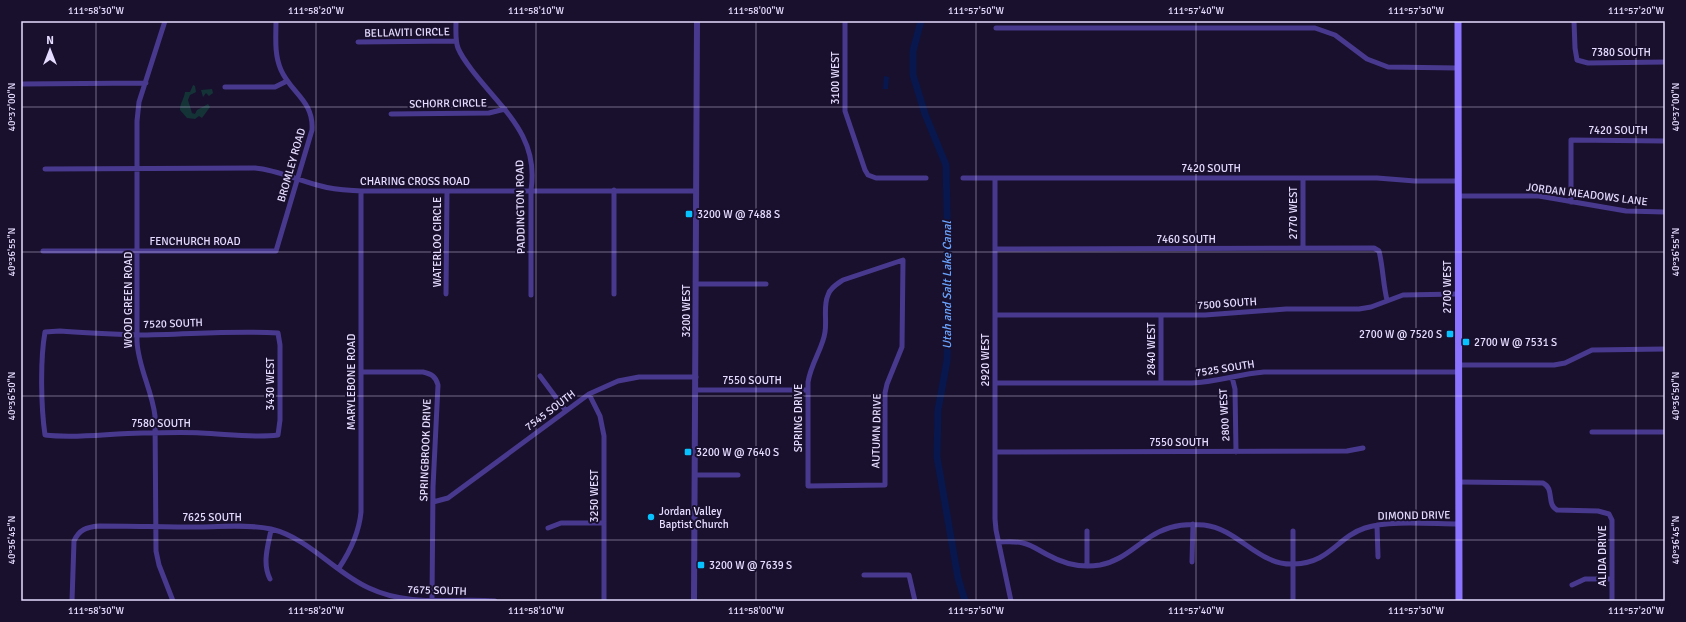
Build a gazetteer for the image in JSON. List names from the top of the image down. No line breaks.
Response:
{"streets":{"main road":["2700 WEST"],"street":["BELLAVITI CIRCLE","7380 SOUTH","3100 WEST","SCHORR CIRCLE","7420 SOUTH","BROMLEY ROAD","CHARING CROSS ROAD","JORDAN MEADOWS LANE","PADDINGTON ROAD","2770 WEST","7460 SOUTH","FENCHURCH ROAD","WATERLOO CIRCLE","WOOD GREEN ROAD","7500 SOUTH","3200 WEST","7520 SOUTH","2840 WEST","2920 WEST","7525 SOUTH","7550 SOUTH","MARYLEBONE ROAD","3430 WEST","7545 SOUTH","2800 WEST","SPRING DRIVE","7580 SOUTH","AUTUMN DRIVE","SPRINGBROOK DRIVE","3250 WEST","DIMOND DRIVE","7625 SOUTH","ALIDA DRIVE","7675 SOUTH"]},"crossings":[["BELLAVITI CIRCLE","PADDINGTON ROAD"],["SCHORR CIRCLE","PADDINGTON ROAD"],["7420 SOUTH","JORDAN MEADOWS LANE"],["7420 SOUTH","2770 WEST"],["7420 SOUTH","2700 WEST"],["7420 SOUTH","2920 WEST"],["BROMLEY ROAD","CHARING CROSS ROAD"],["BROMLEY ROAD","FENCHURCH ROAD"],["CHARING CROSS ROAD","PADDINGTON ROAD"],["CHARING CROSS ROAD","WATERLOO CIRCLE"],["CHARING CROSS ROAD","WOOD GREEN ROAD"],["CHARING CROSS ROAD","3200 WEST"],["CHARING CROSS ROAD","MARYLEBONE ROAD"],["JORDAN MEADOWS LANE","2700 WEST"],["2770 WEST","7460 SOUTH"],["7460 SOUTH","7500 SOUTH"],["7460 SOUTH","2920 WEST"],["FENCHURCH ROAD","WOOD GREEN ROAD"],["2700 WEST","7500 SOUTH"],["2700 WEST","7525 SOUTH"],["2700 WEST","DIMOND DRIVE"],["2700 WEST","ALIDA DRIVE"],["WOOD GREEN ROAD","7520 SOUTH"],["WOOD GREEN ROAD","7580 SOUTH"],["WOOD GREEN ROAD","7625 SOUTH"],["7500 SOUTH","2840 WEST"],["7500 SOUTH","2920 WEST"],["3200 WEST","7550 SOUTH"],["3200 WEST","7545 SOUTH"],["7520 SOUTH","3430 WEST"],["7520 SOUTH","7580 SOUTH"],["2840 WEST","7525 SOUTH"],["2920 WEST","7525 SOUTH"],["2920 WEST","7550 SOUTH"],["2920 WEST","DIMOND DRIVE"],["7525 SOUTH","2800 WEST"],["7550 SOUTH","2800 WEST"],["7550 SOUTH","SPRING DRIVE"],["MARYLEBONE ROAD","SPRINGBROOK DRIVE"],["MARYLEBONE ROAD","7625 SOUTH"],["MARYLEBONE ROAD","7675 SOUTH"],["3430 WEST","7580 SOUTH"],["7545 SOUTH","SPRINGBROOK DRIVE"],["7545 SOUTH","3250 WEST"],["SPRING DRIVE","AUTUMN DRIVE"],["SPRINGBROOK DRIVE","7675 SOUTH"],["7625 SOUTH","7675 SOUTH"]],"water":["Utah and Salt Lake Canal"],"places":{"transit":["3200 W @ 7488 S","2700 W @ 7520 S","2700 W @ 7531 S","3200 W @ 7640 S","3200 W @ 7639 S"],"other":["Jordan Valley Baptist Church"]},"north":"top","coordinates":["111°58'30\"W","111°58'20\"W","111°58'10\"W","111°58'00\"W","111°57'50\"W","111°57'40\"W","111°57'30\"W","111°57'20\"W","40°37'00\"N","40°36'55\"N","40°36'50\"N","40°36'45\"N"]}
